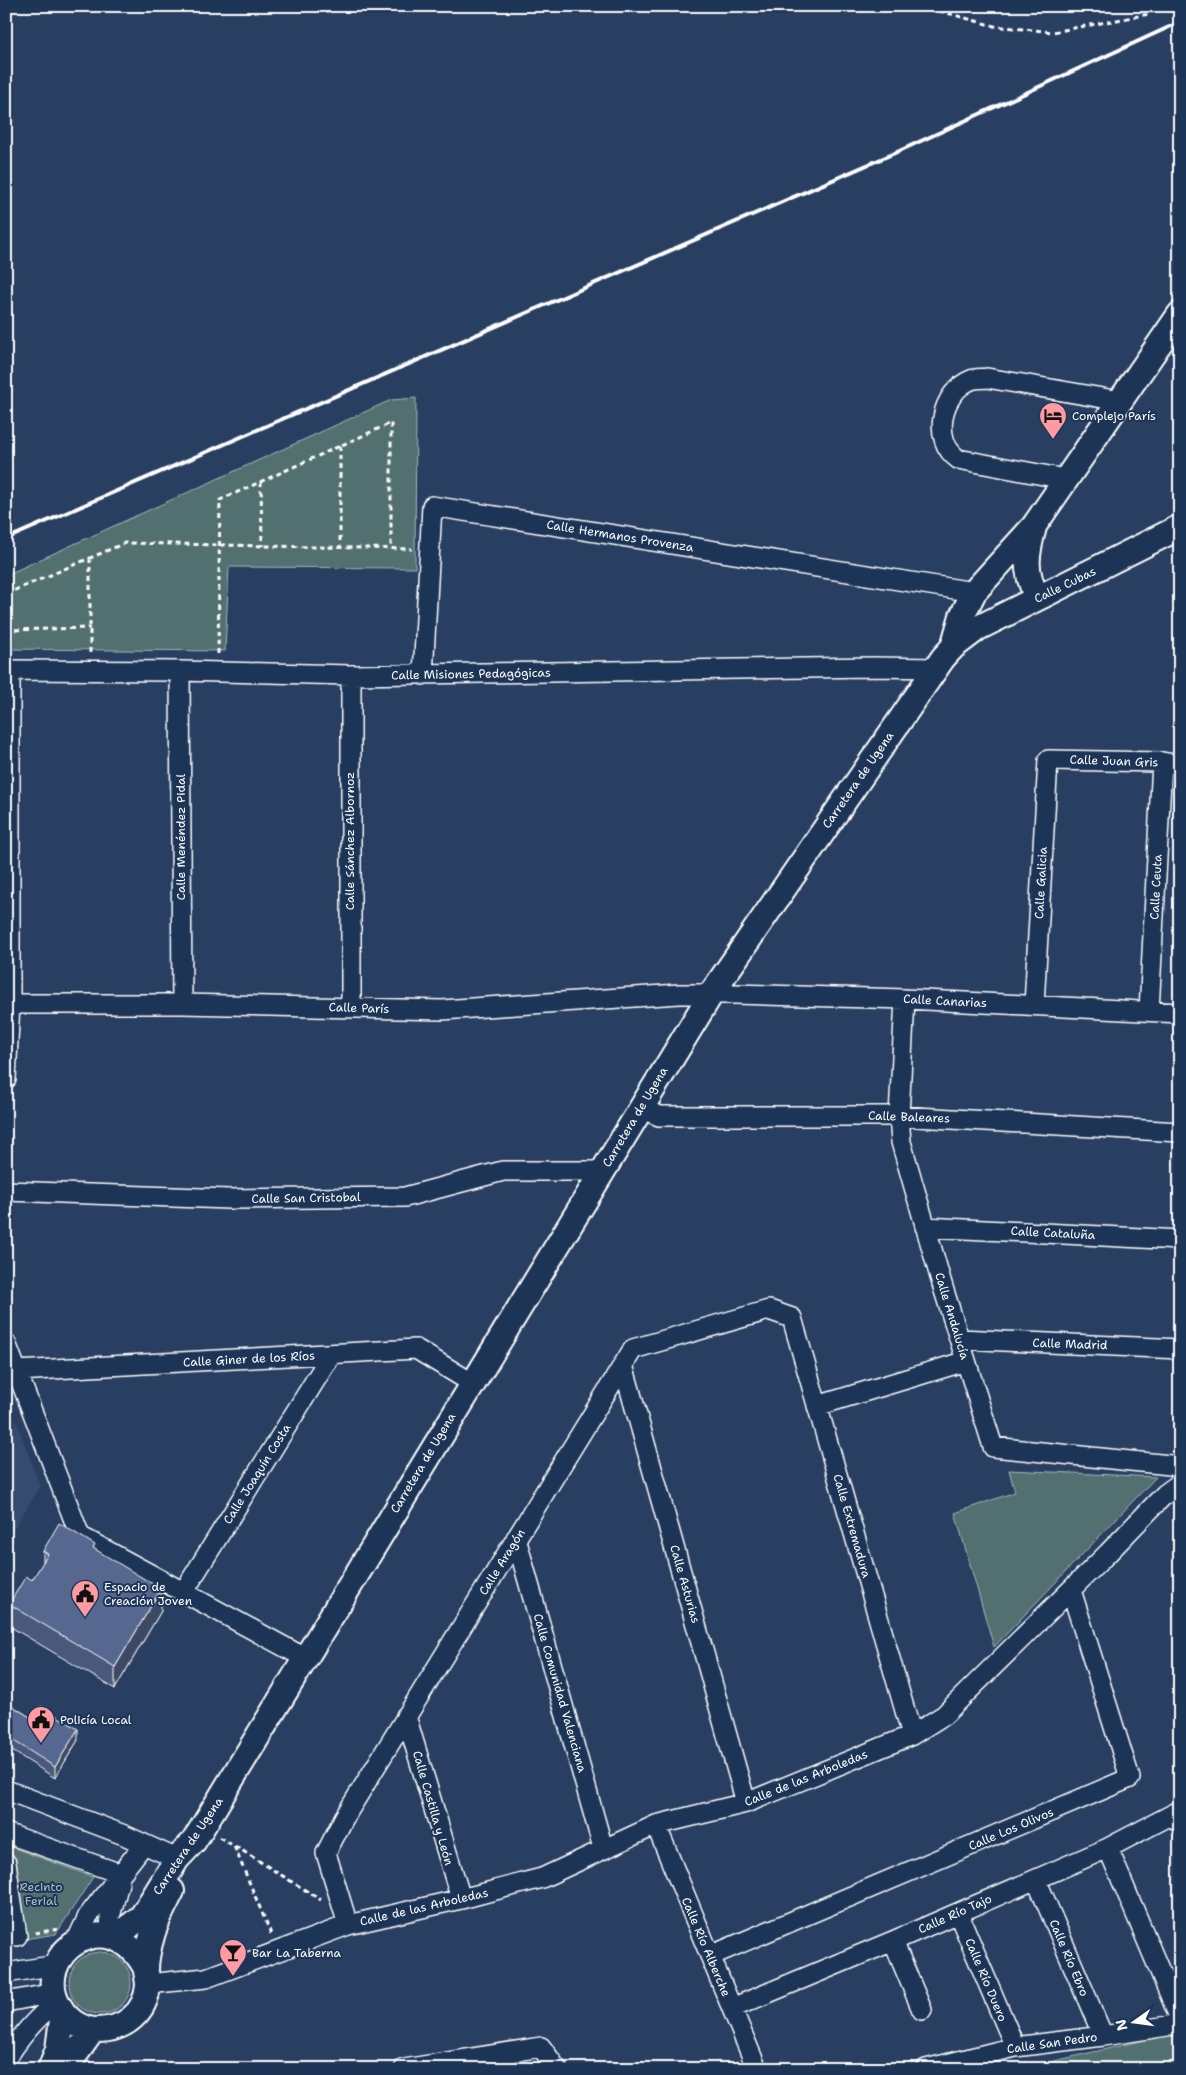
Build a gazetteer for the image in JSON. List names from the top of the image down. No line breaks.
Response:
{"streets":{"main road":["Calle Cubas","Carretera de Ugena"],"street":["Calle Hermanos Provenza","Calle Misiones Pedagógicas","Calle Juan Gris","Calle Menéndez Pidal","Calle Sánchez Albornoz","Calle Galicia","Calle Ceuta","Calle Canarias","Calle París","Calle Baleares","Calle San Cristobal","Calle Cataluña","Calle Andalucía","Calle Madrid","Calle Giner de los Ríos","Calle Joaquín Costa","Calle Extremadura","Calle Aragón","Calle Asturias","Calle Comunidad Valenciana","Calle de las Arboledas","Calle Castilla y León","Calle Los Olivos","Calle Río Tajo","Calle Río Alberche","Calle Río Ebro","Calle Río Duero","Calle San Pedro"]},"crossings":[["Calle Hermanos Provenza","Calle Misiones Pedagógicas"],["Calle Hermanos Provenza","Carretera de Ugena"],["Calle Cubas","Carretera de Ugena"],["Calle Misiones Pedagógicas","Carretera de Ugena"],["Calle Misiones Pedagógicas","Calle Menéndez Pidal"],["Calle Misiones Pedagógicas","Calle Sánchez Albornoz"],["Calle Juan Gris","Calle Galicia"],["Calle Juan Gris","Calle Ceuta"],["Carretera de Ugena","Calle Canarias"],["Carretera de Ugena","Calle París"],["Carretera de Ugena","Calle Baleares"],["Carretera de Ugena","Calle San Cristobal"],["Carretera de Ugena","Calle Giner de los Ríos"],["Carretera de Ugena","Calle de las Arboledas"],["Calle Menéndez Pidal","Calle París"],["Calle Sánchez Albornoz","Calle París"],["Calle Galicia","Calle Canarias"],["Calle Ceuta","Calle Canarias"],["Calle Canarias","Calle París"],["Calle Canarias","Calle Andalucía"],["Calle Baleares","Calle Andalucía"],["Calle Cataluña","Calle Andalucía"],["Calle Andalucía","Calle Madrid"],["Calle Giner de los Ríos","Calle Joaquín Costa"],["Calle Extremadura","Calle Aragón"],["Calle Extremadura","Calle de las Arboledas"],["Calle Aragón","Calle Asturias"],["Calle Aragón","Calle Comunidad Valenciana"],["Calle Aragón","Calle de las Arboledas"],["Calle Aragón","Calle Castilla y León"],["Calle Asturias","Calle de las Arboledas"],["Calle Comunidad Valenciana","Calle de las Arboledas"],["Calle de las Arboledas","Calle Castilla y León"],["Calle de las Arboledas","Calle Los Olivos"],["Calle de las Arboledas","Calle Río Alberche"],["Calle Los Olivos","Calle Río Alberche"],["Calle Río Tajo","Calle Río Alberche"],["Calle Río Tajo","Calle Río Ebro"],["Calle Río Tajo","Calle Río Duero"],["Calle Río Ebro","Calle San Pedro"],["Calle Río Duero","Calle San Pedro"]],"parks":["Recinto Ferial"],"places":{"hotel":["Complejo París"],"public building":["Espacio de Creación Joven","Policía Local"],"bar":["Bar La Taberna"]},"north":"left"}
